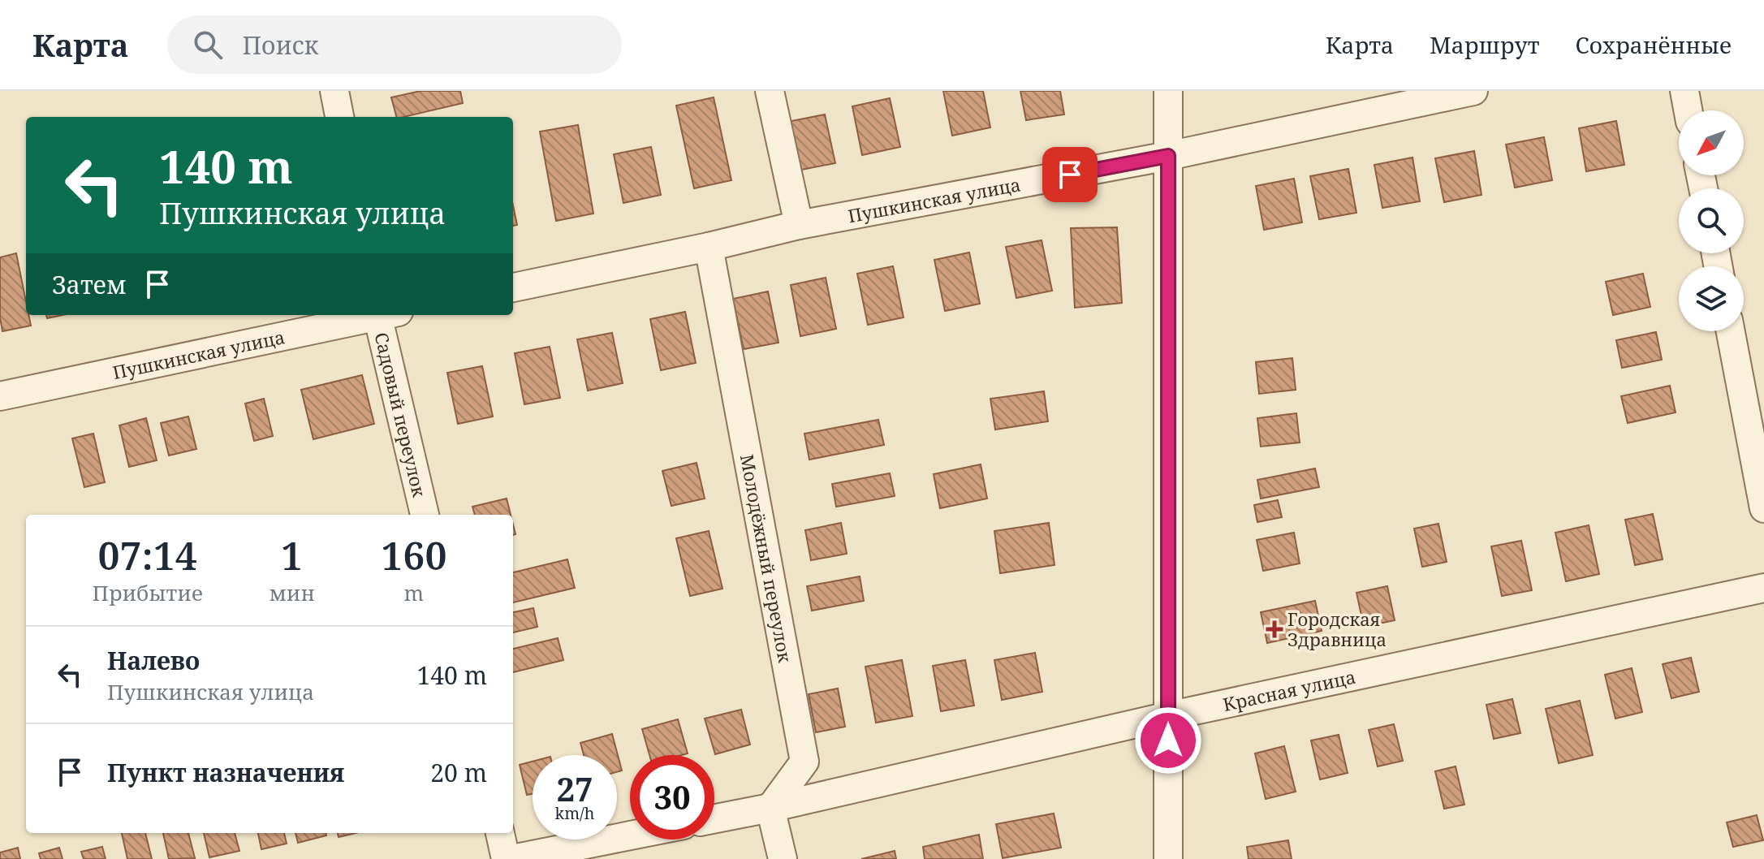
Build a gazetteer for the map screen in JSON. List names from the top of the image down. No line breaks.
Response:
{"streets":{"street":["Пушкинская улица","Садовый переулок","Молодёжный переулок","Красная улица"]},"crossings":[["Пушкинская улица","Молодёжный переулок"],["Молодёжный переулок","Красная улица"]],"places":{"health":["Городская Здравница"]},"north":"bottom left","page":{"header":"Карта","search":"Поиск","nav":["Карта","Маршрут","Сохранённые"],"turn":["140 m","Пушкинская улица"],"then":"Затем","eta":["07:14","Прибытие","1","мин","160","m"],"list":[{"name":"Налево","note":"Пушкинская улица","value":"140 m"},{"name":"Пункт назначения","value":"20 m"}],"speed":"27 km/h","limit":"30"}}
